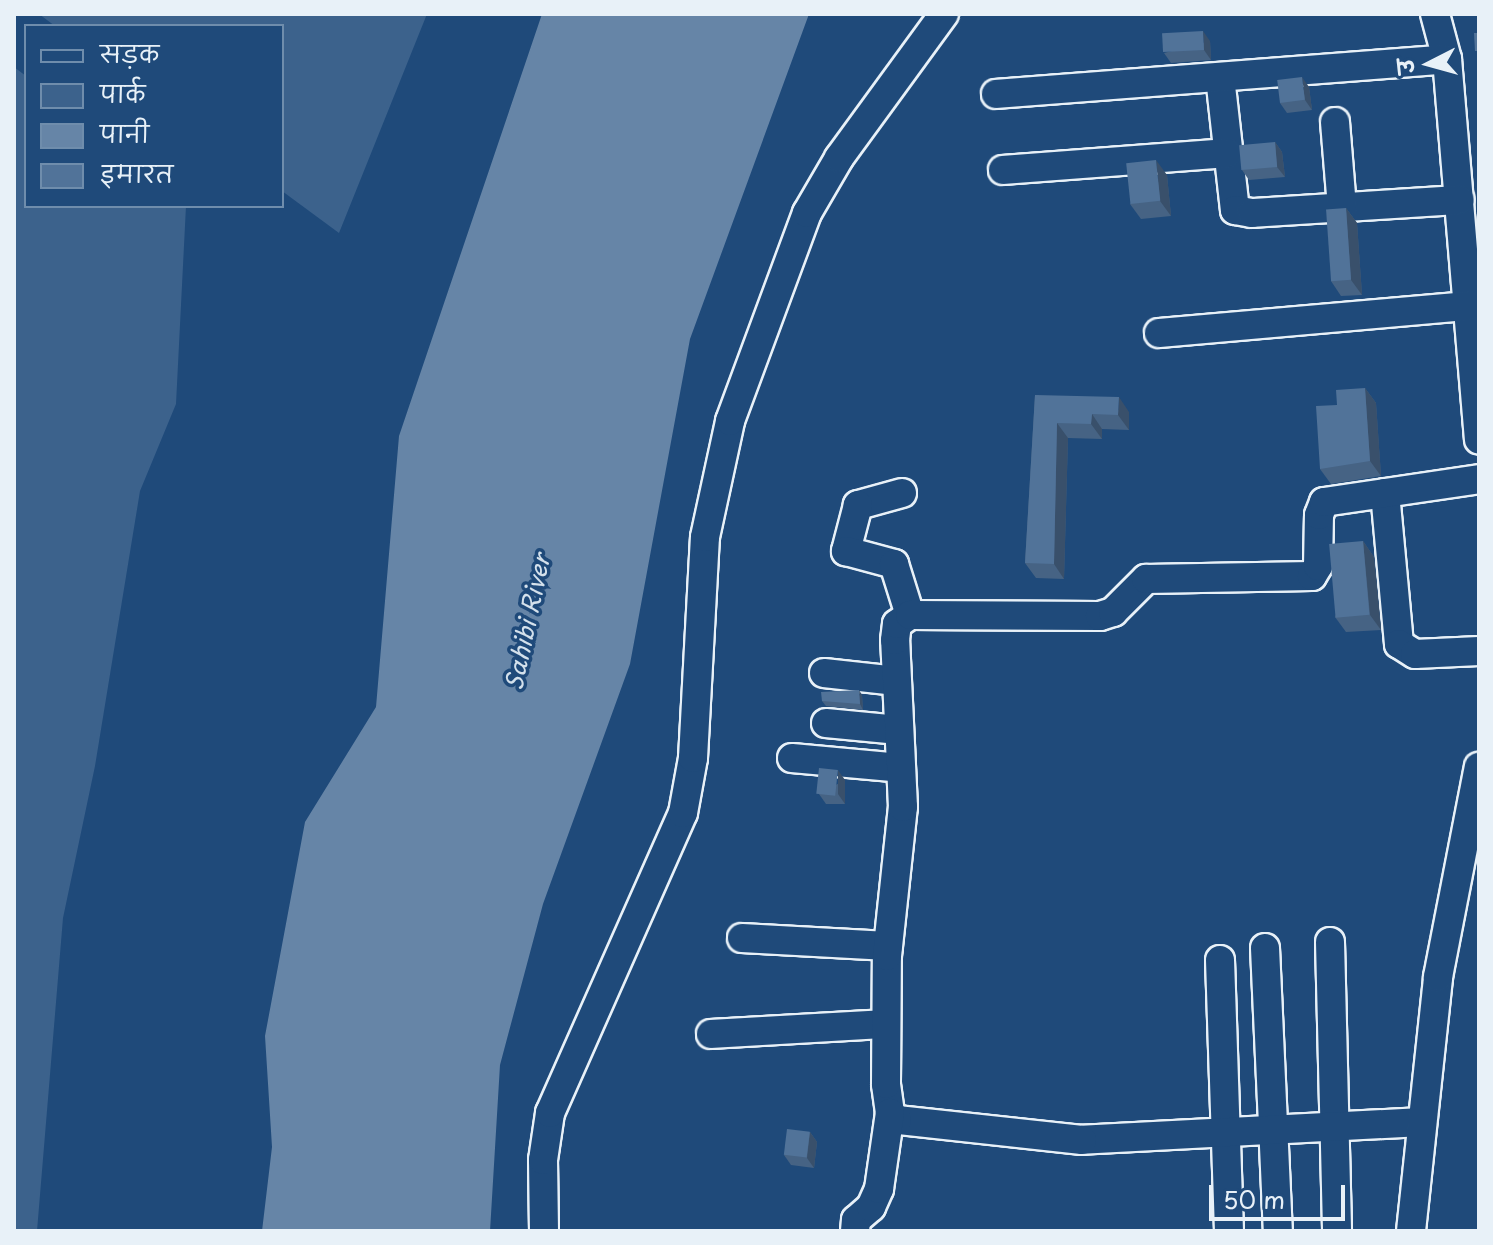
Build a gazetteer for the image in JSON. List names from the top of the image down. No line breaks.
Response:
{"water":["Sahibi River"],"legend":["सड़क","पार्क","पानी","इमारत"],"scale_bar":"50 m","north":"left"}
